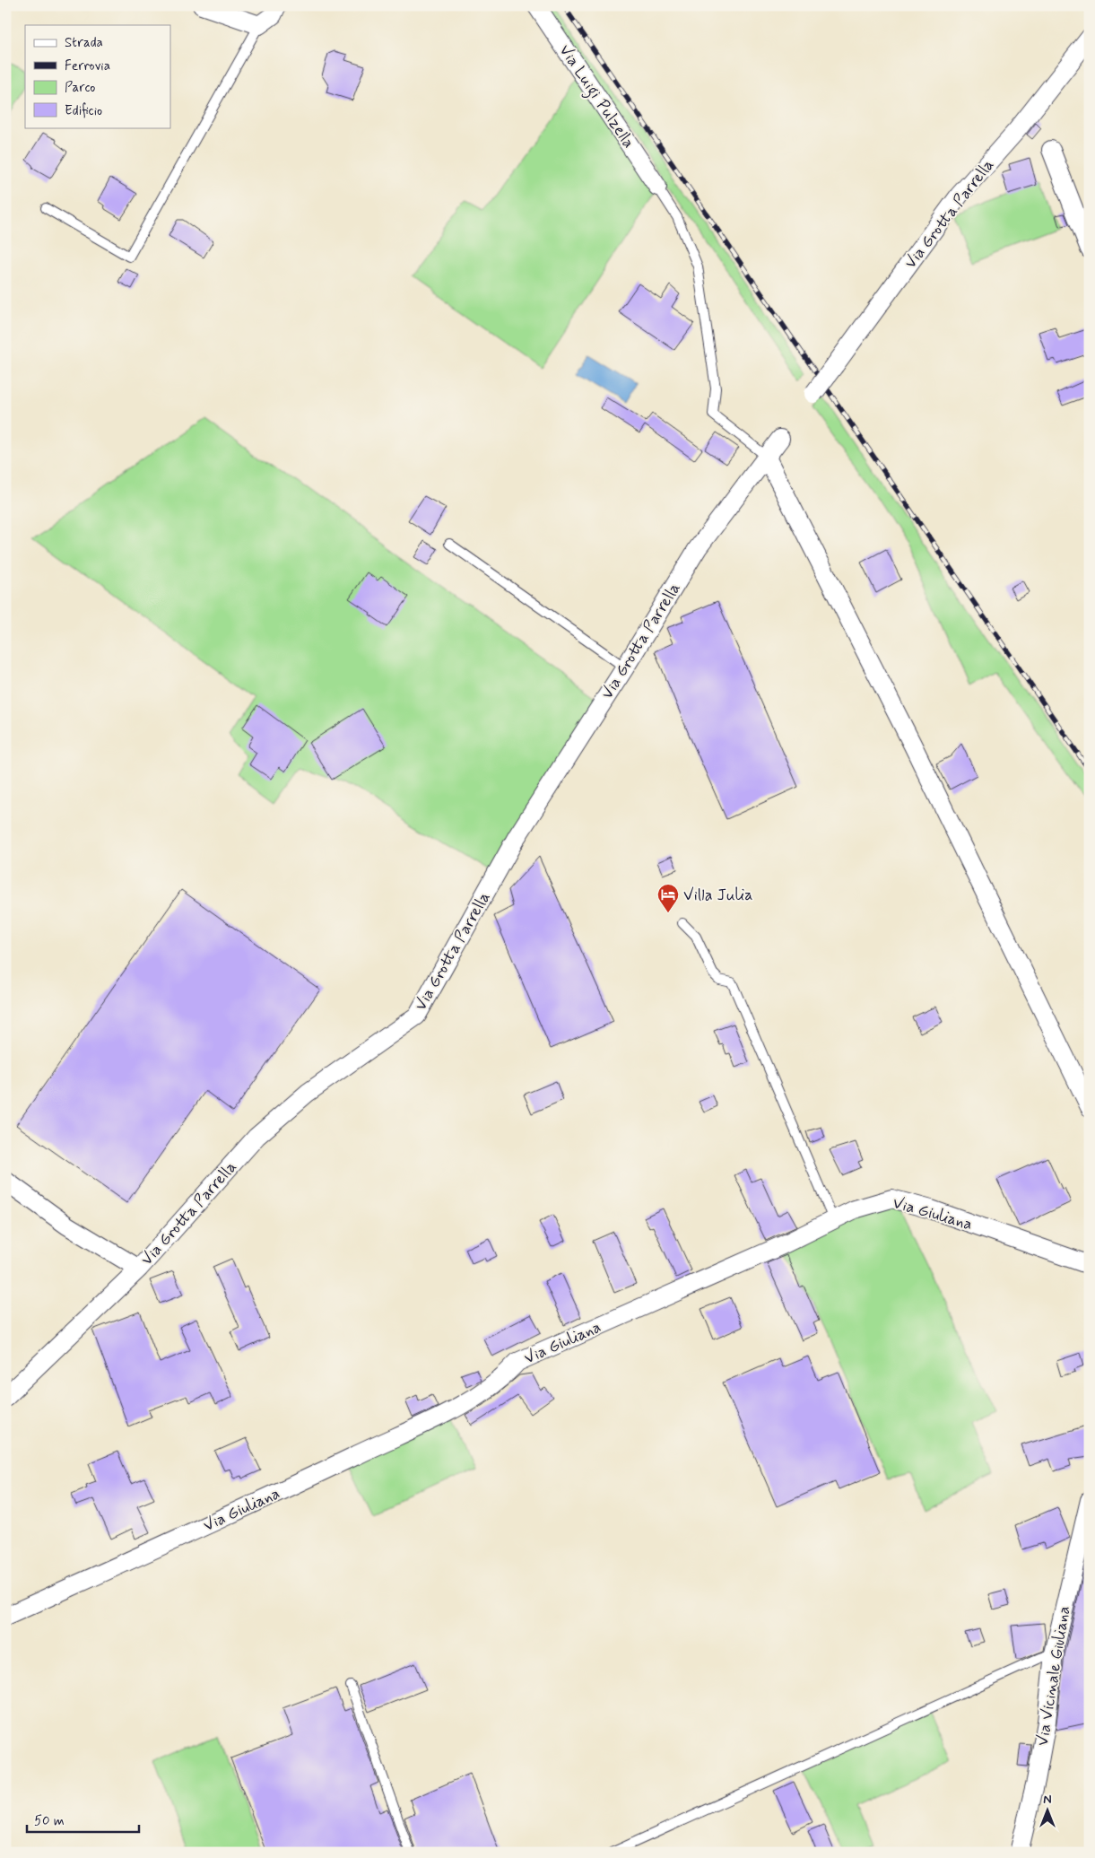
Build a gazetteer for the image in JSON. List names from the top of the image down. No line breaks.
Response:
{"streets":{"street":["Via Luigi Pulzella","Via Grotta Parrella","Via Giuliana","Via Vicinale Giuliana"]},"places":{"hotel":["Villa Julia"]},"legend":["Strada","Ferrovia","Parco","Edificio"],"scale_bar":"50 m","north":"top"}
